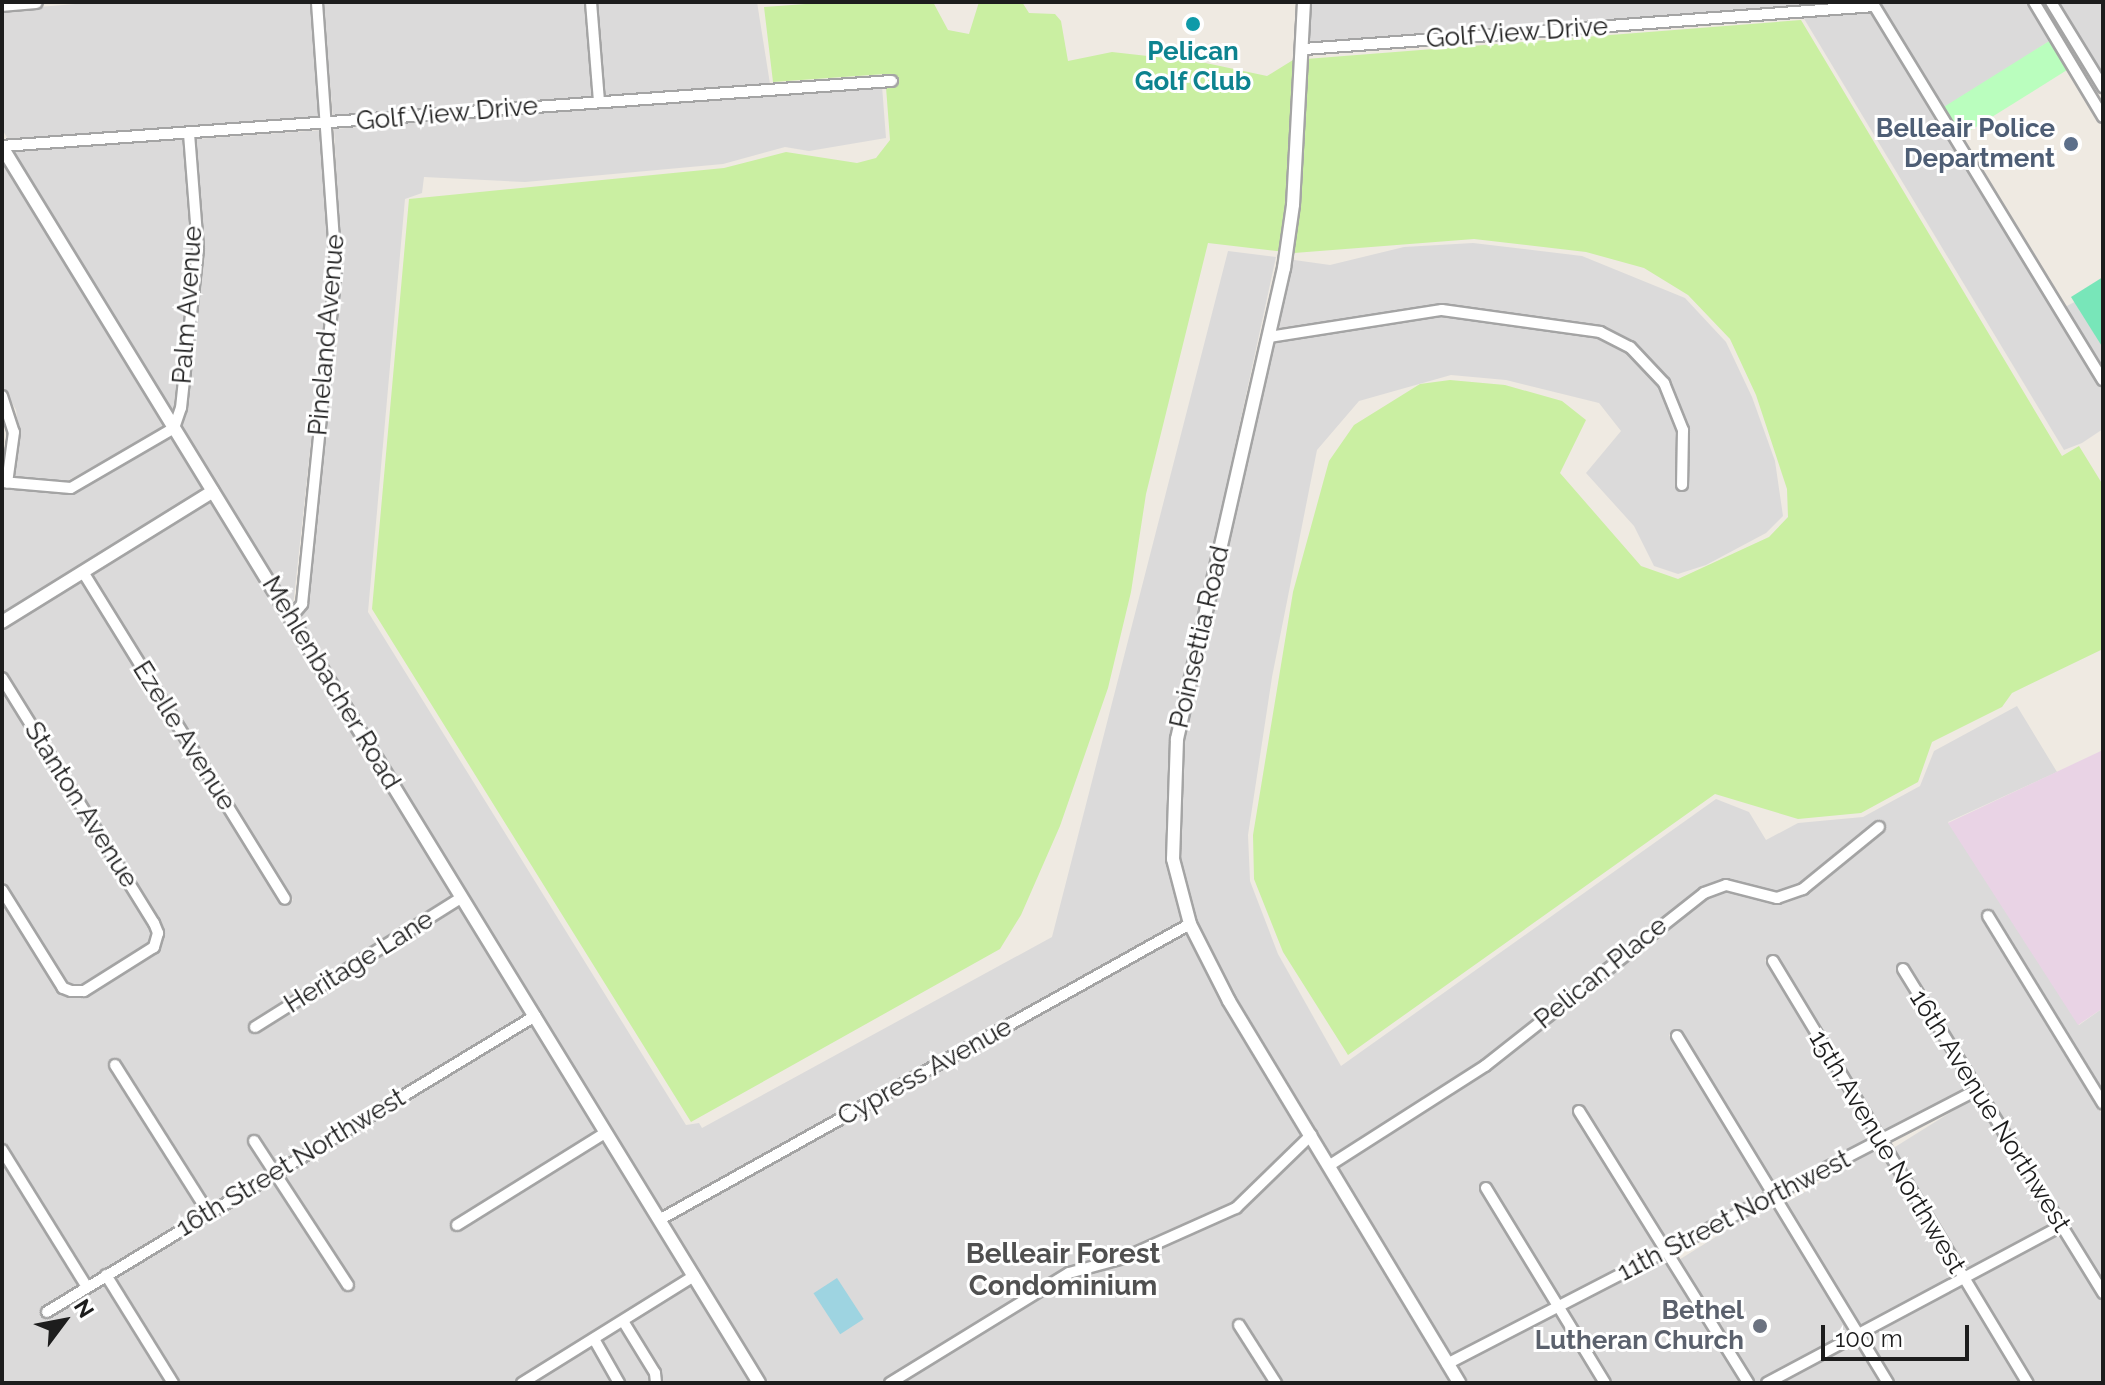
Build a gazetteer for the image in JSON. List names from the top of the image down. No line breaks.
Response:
{"streets":{"street":["Golf View Drive","Palm Avenue","Pineland Avenue","Poinsettia Road","Mehlenbacher Road","Ezelle Avenue","Stanton Avenue","Heritage Lane","Pelican Place","Cypress Avenue","16th Avenue Northwest","15th Avenue Northwest","16th Street Northwest","11th Street Northwest"]},"crossings":[["Golf View Drive","Palm Avenue"],["Golf View Drive","Pineland Avenue"],["Golf View Drive","Poinsettia Road"],["Golf View Drive","Mehlenbacher Road"],["Palm Avenue","Mehlenbacher Road"],["Pineland Avenue","Mehlenbacher Road"],["Poinsettia Road","Pelican Place"],["Poinsettia Road","Cypress Avenue"],["Poinsettia Road","11th Street Northwest"],["Mehlenbacher Road","Heritage Lane"],["Mehlenbacher Road","Cypress Avenue"],["Mehlenbacher Road","16th Street Northwest"],["16th Avenue Northwest","11th Street Northwest"],["15th Avenue Northwest","11th Street Northwest"]],"districts":["Belleair Forest Condominium"],"places":["Pelican Golf Club","Belleair Police Department","Bethel Lutheran Church"],"scale_bar":"100 m","north":"top right"}
